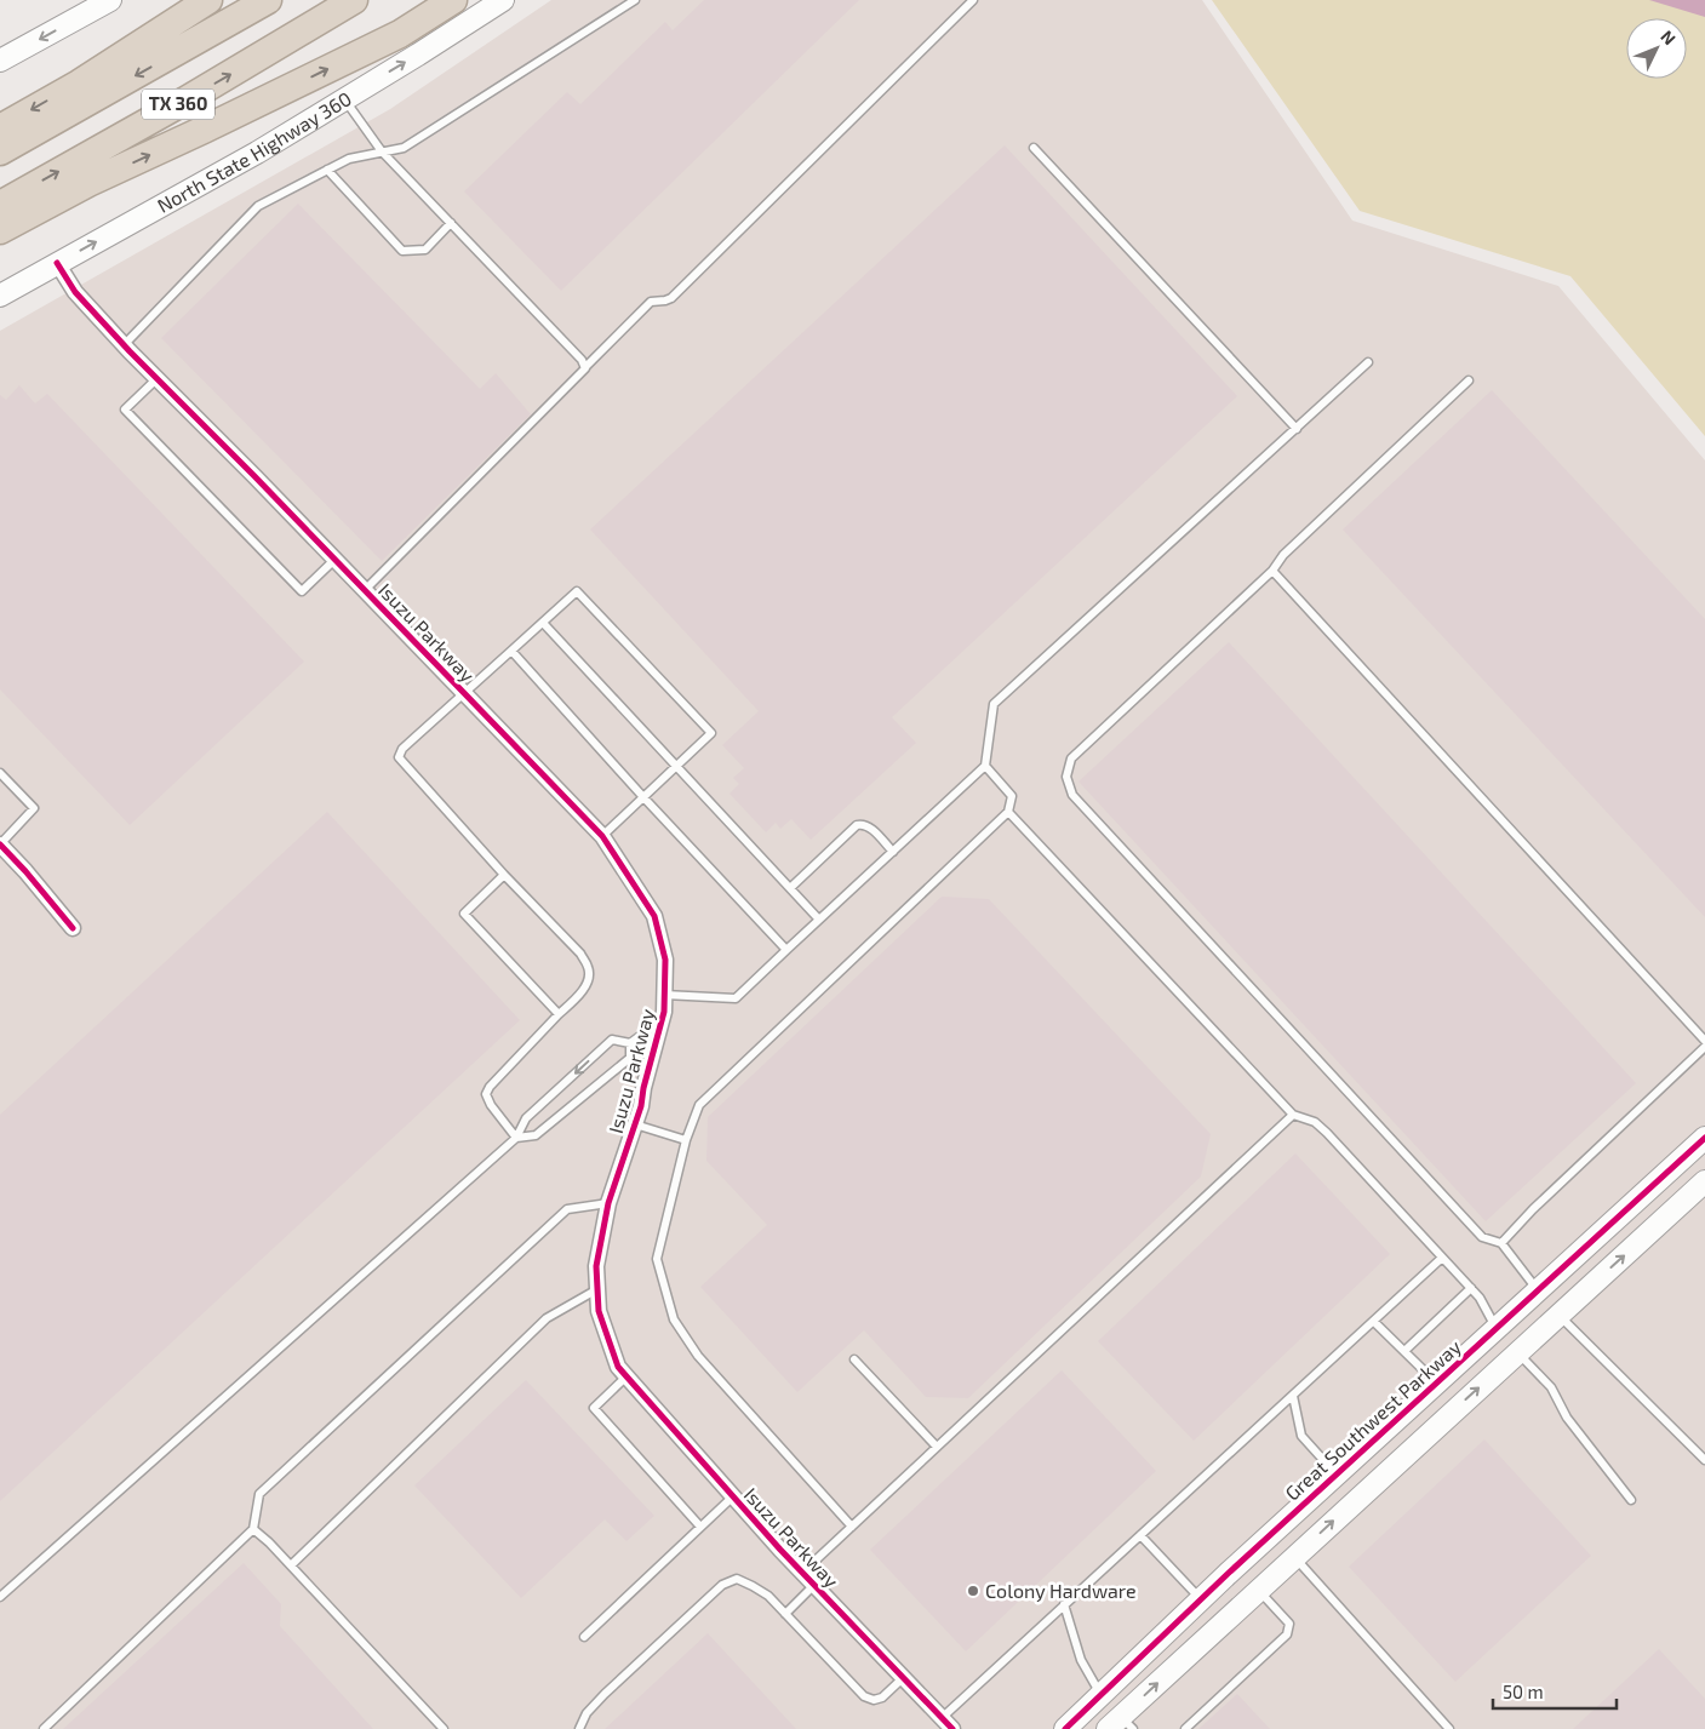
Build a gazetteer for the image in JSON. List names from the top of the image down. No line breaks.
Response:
{"streets":{"highway":["TX 360"],"street":["North State Highway 360","Isuzu Parkway","Great Southwest Parkway"]},"crossings":[["North State Highway 360","Isuzu Parkway"]],"one_way":["North State Highway 360"],"places":["Colony Hardware"],"scale_bar":"50 m","north":"top right"}
